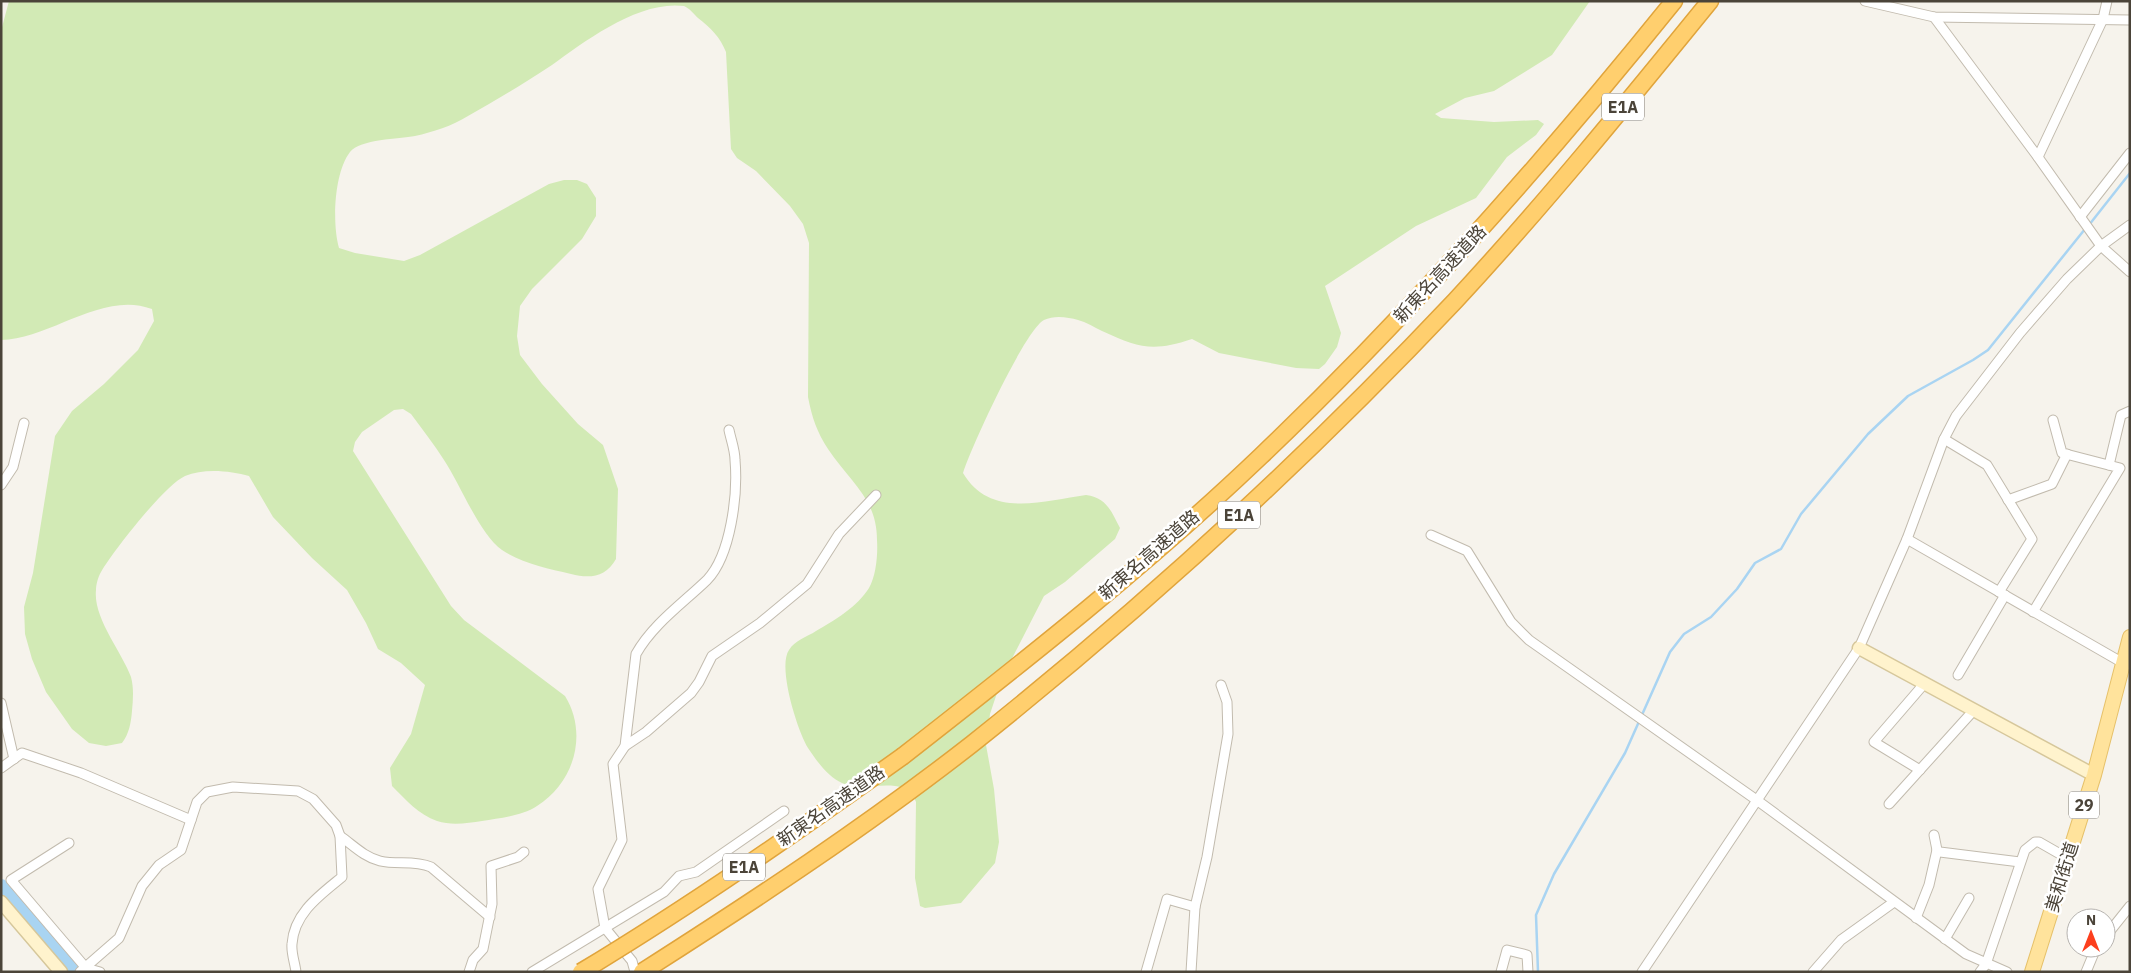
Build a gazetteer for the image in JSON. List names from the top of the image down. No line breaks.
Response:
{"streets":{"highway":["E1A","新東名高速道路"],"main road":["29","美和街道"]},"north":"top"}
